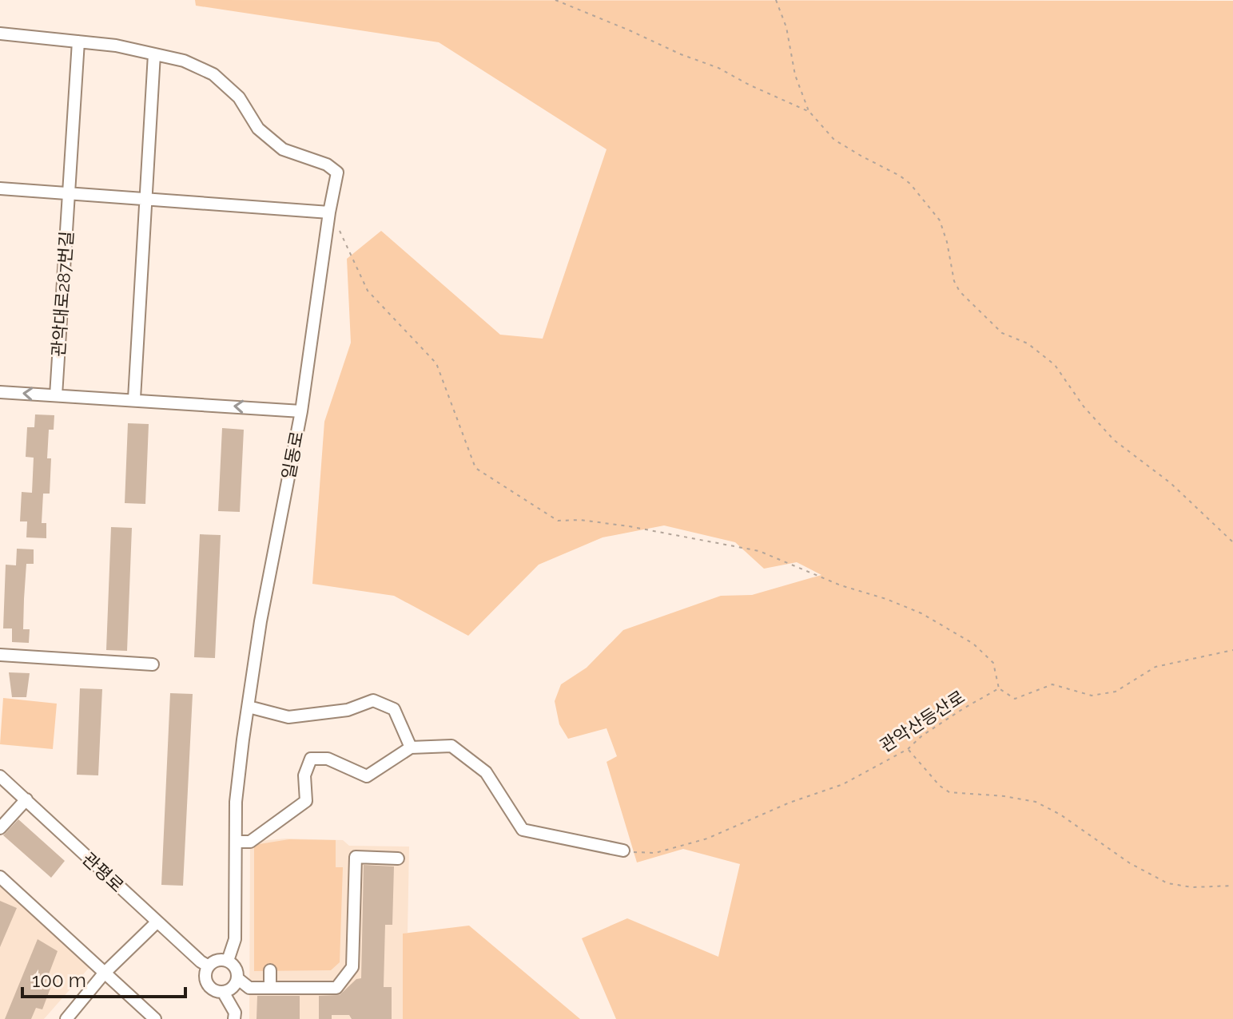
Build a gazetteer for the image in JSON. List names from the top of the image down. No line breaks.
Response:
{"streets":{"street":["관악대로287번길","일동로","관평로"],"path":["관악산등산로"]},"crossings":[["일동로","관평로"]],"scale_bar":"100 m"}
